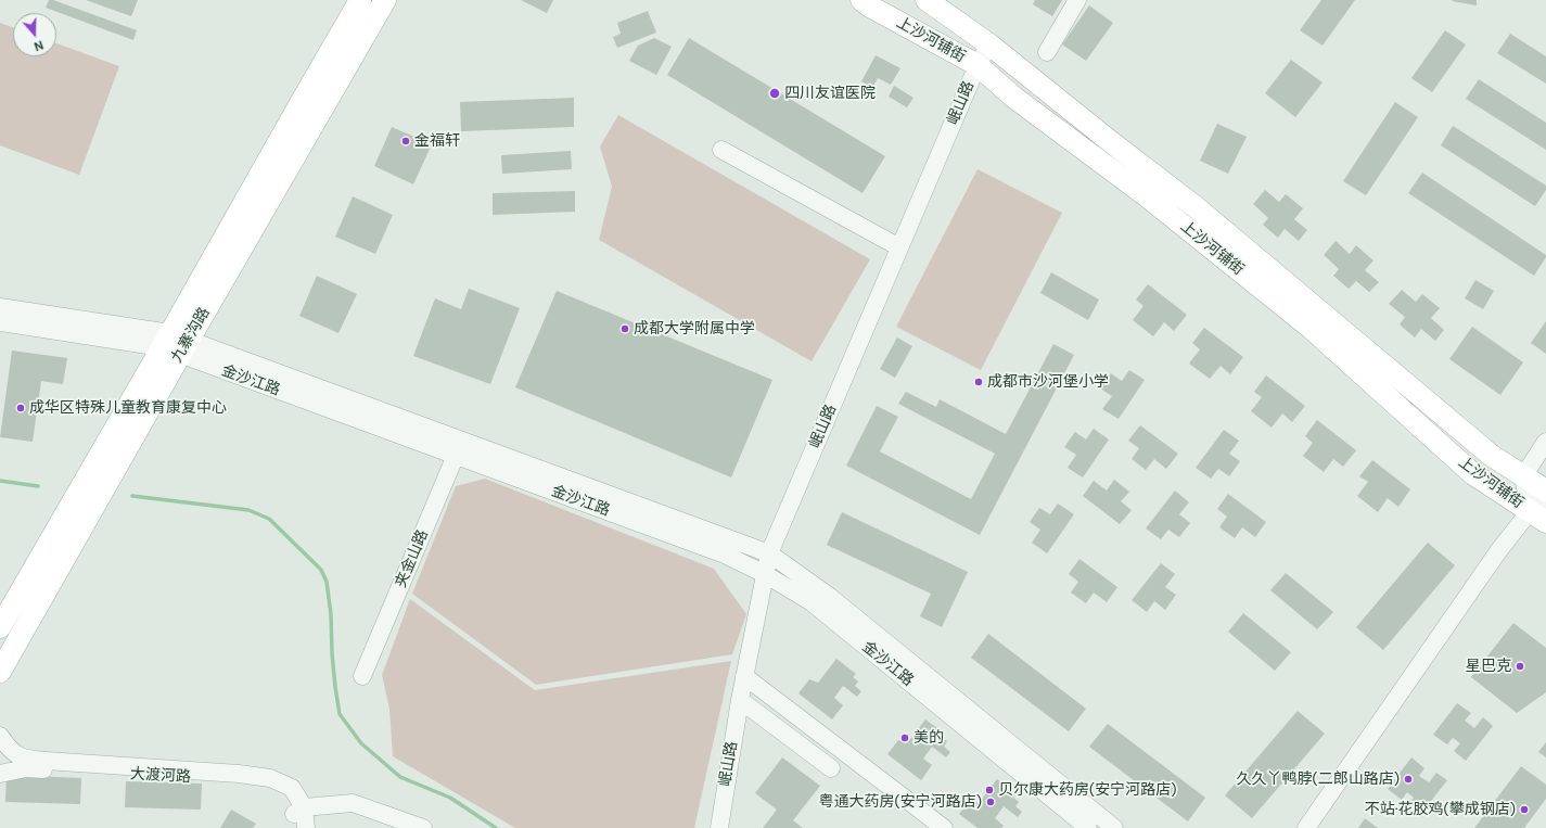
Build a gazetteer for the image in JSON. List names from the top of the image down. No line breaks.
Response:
{"streets":{"main road":["上沙河铺街","九寨沟路"],"street":["岷山路","金沙江路","夹金山路","大渡河路"]},"crossings":[["上沙河铺街","岷山路"],["岷山路","金沙江路"],["九寨沟路","金沙江路"],["金沙江路","夹金山路"]],"places":["四川友谊医院","金福轩","成都大学附属中学","成都市沙河堡小学","成华区特殊儿童教育康复中心","星巴克","美的","久久丫鸭脖(二郎山路店)","贝尔康大药房(安宁河路店)","粤通大药房(安宁河路店)","不站·花胶鸡(攀成钢店)"],"north":"bottom"}
